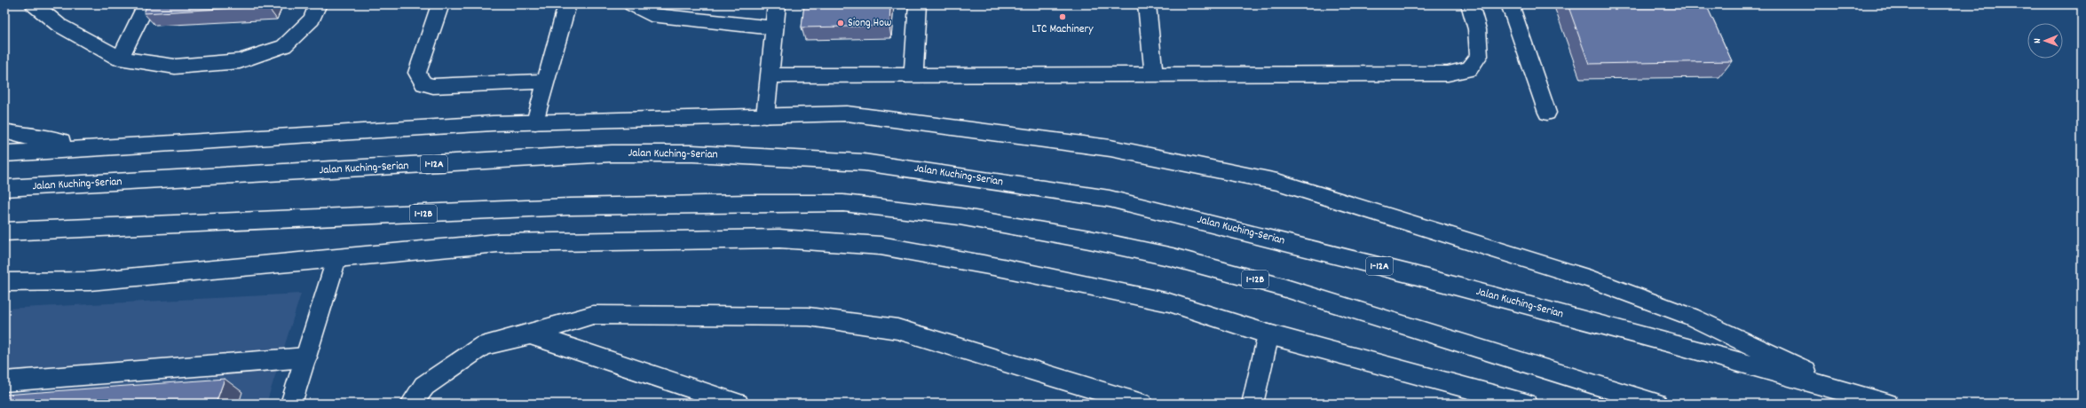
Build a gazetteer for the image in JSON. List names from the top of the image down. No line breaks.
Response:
{"streets":{"main road":["Jalan Kuching-Serian","1-12A","1-12B"]},"places":["LTC Machinery","Siong How"],"north":"left"}
